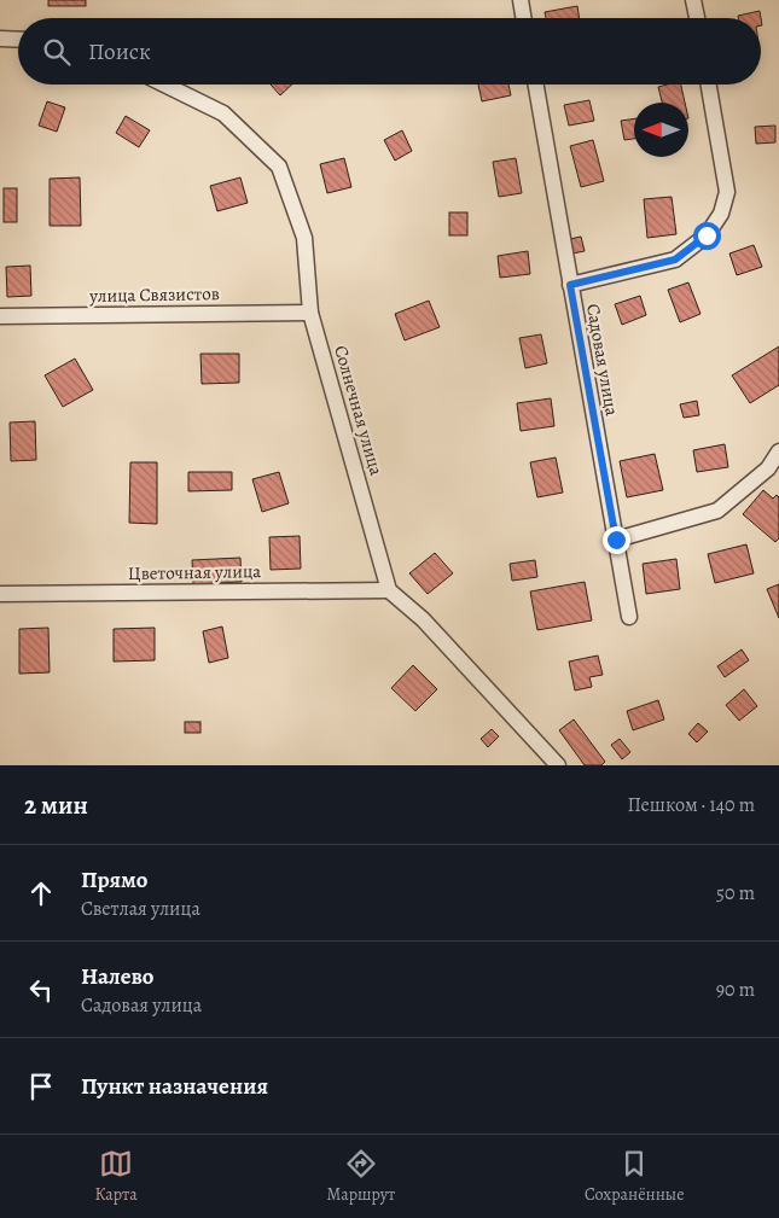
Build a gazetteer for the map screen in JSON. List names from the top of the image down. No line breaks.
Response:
{"streets":{"street":["улица Связистов","Садовая улица","Солнечная улица","Цветочная улица"]},"crossings":[["улица Связистов","Солнечная улица"],["Солнечная улица","Цветочная улица"]],"north":"left","page":{"search":"Поиск","heading":["2 мин","Пешком · 140 m"],"list":[["Прямо","Светлая улица","50 m"],["Налево","Садовая улица","90 m"],"Пункт назначения"],"nav":["Карта","Маршрут","Сохранённые"]}}
